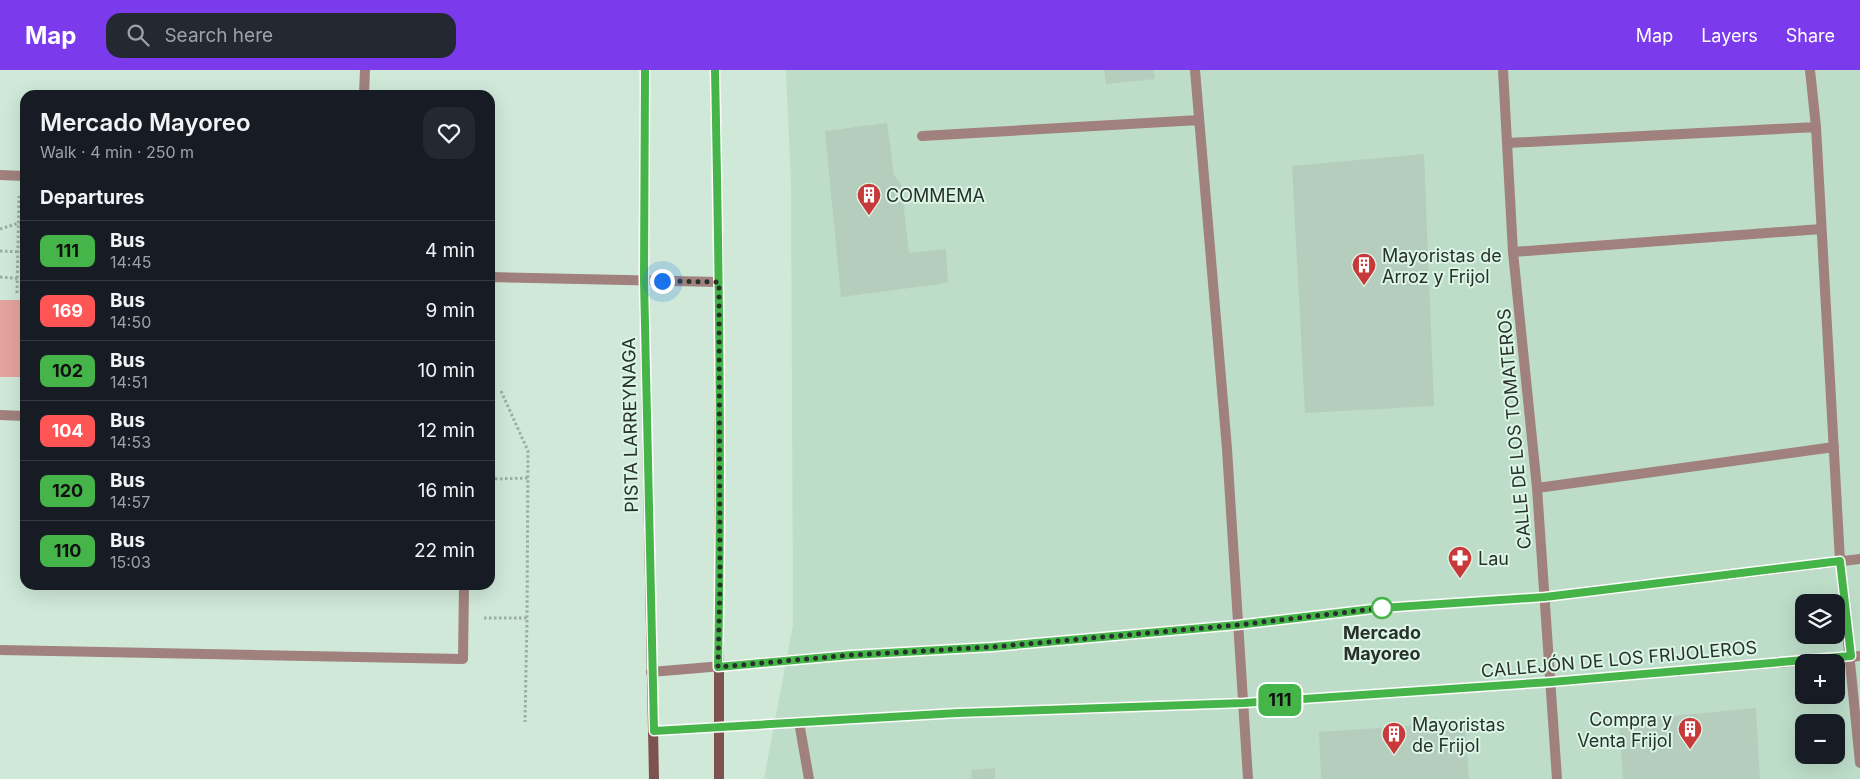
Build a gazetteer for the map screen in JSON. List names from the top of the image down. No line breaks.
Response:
{"streets":{"main road":["PISTA LARREYNAGA"],"lane":["CALLE DE LOS TOMATEROS","CALLEJÓN DE LOS FRIJOLEROS"]},"crossings":[["PISTA LARREYNAGA","CALLEJÓN DE LOS FRIJOLEROS"],["CALLE DE LOS TOMATEROS","CALLEJÓN DE LOS FRIJOLEROS"]],"places":{"building":["COMMEMA","Mayoristas de Arroz y Frijol","Compra y Venta Frijol","Mayoristas de Frijol"],"pharmacy":["Lau"],"other":["Mercado Mayoreo"]},"lines":["bus line 111"],"page":{"header":"Map","search":"Search here","nav":["Map","Layers","Share"],"on_map":"111","heading":[["Mercado Mayoreo","Walk · 4 min · 250 m"],"Departures"],"list":[{"mark":"111","name":"Bus","note":"14:45","value":"4 min"},{"mark":"169","name":"Bus","note":"14:50","value":"9 min"},{"mark":"102","name":"Bus","note":"14:51","value":"10 min"},{"mark":"104","name":"Bus","note":"14:53","value":"12 min"},{"mark":"120","name":"Bus","note":"14:57","value":"16 min"},{"mark":"110","name":"Bus","note":"15:03","value":"22 min"}],"map_buttons":["+","−"]}}
